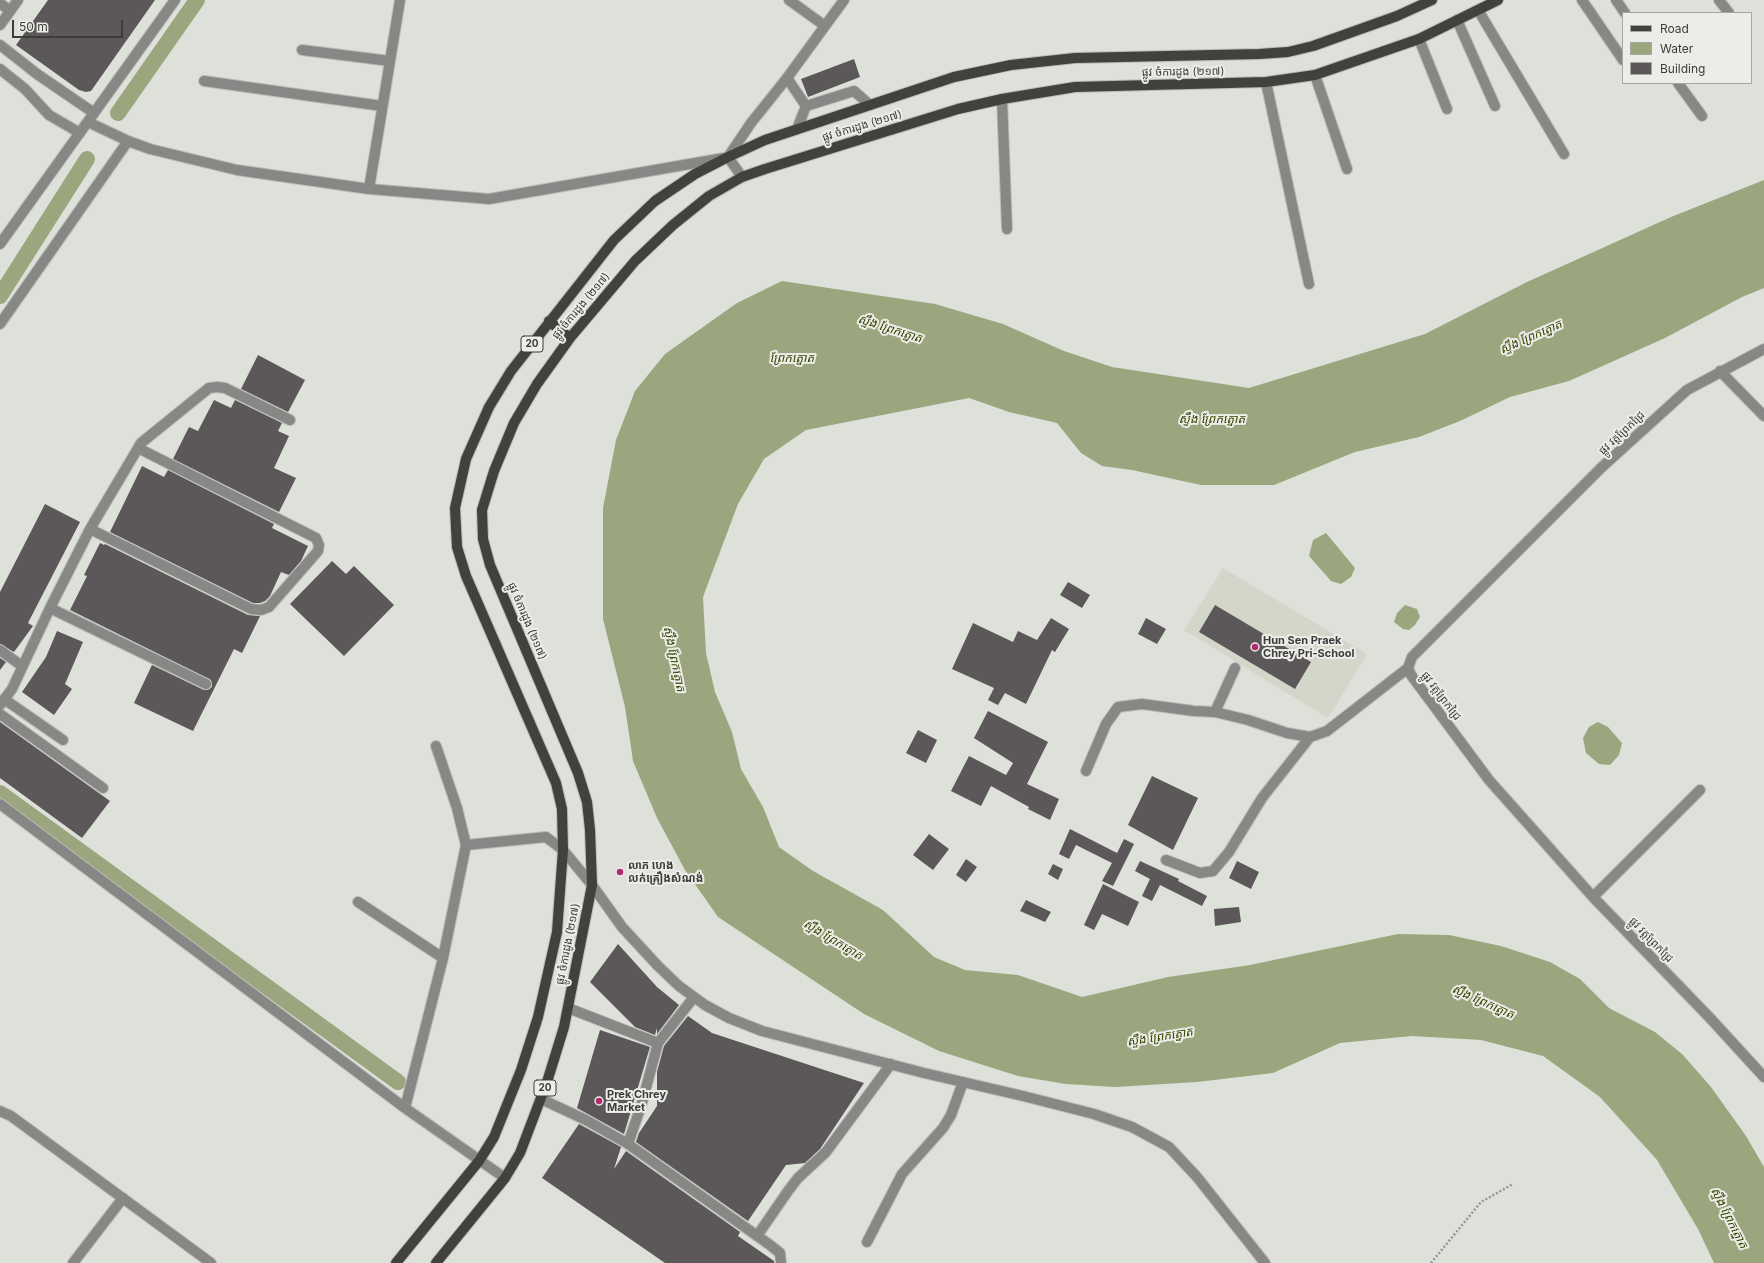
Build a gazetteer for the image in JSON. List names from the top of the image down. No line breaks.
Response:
{"streets":{"main road":["ផ្លូវ ចំការដូង (២១៧)","20"],"street":["ផ្លូវ វត្តព្រែកជ្រៃ"]},"water":["ស្ទឹង ព្រែកត្នោត","ព្រែកត្នោត"],"places":["Hun Sen Praek Chrey Pri-School","លាភ ហេង លក់គ្រឿងសំណង់","Prek Chrey Market"],"legend":["Road","Water","Building"],"scale_bar":"50 m"}
